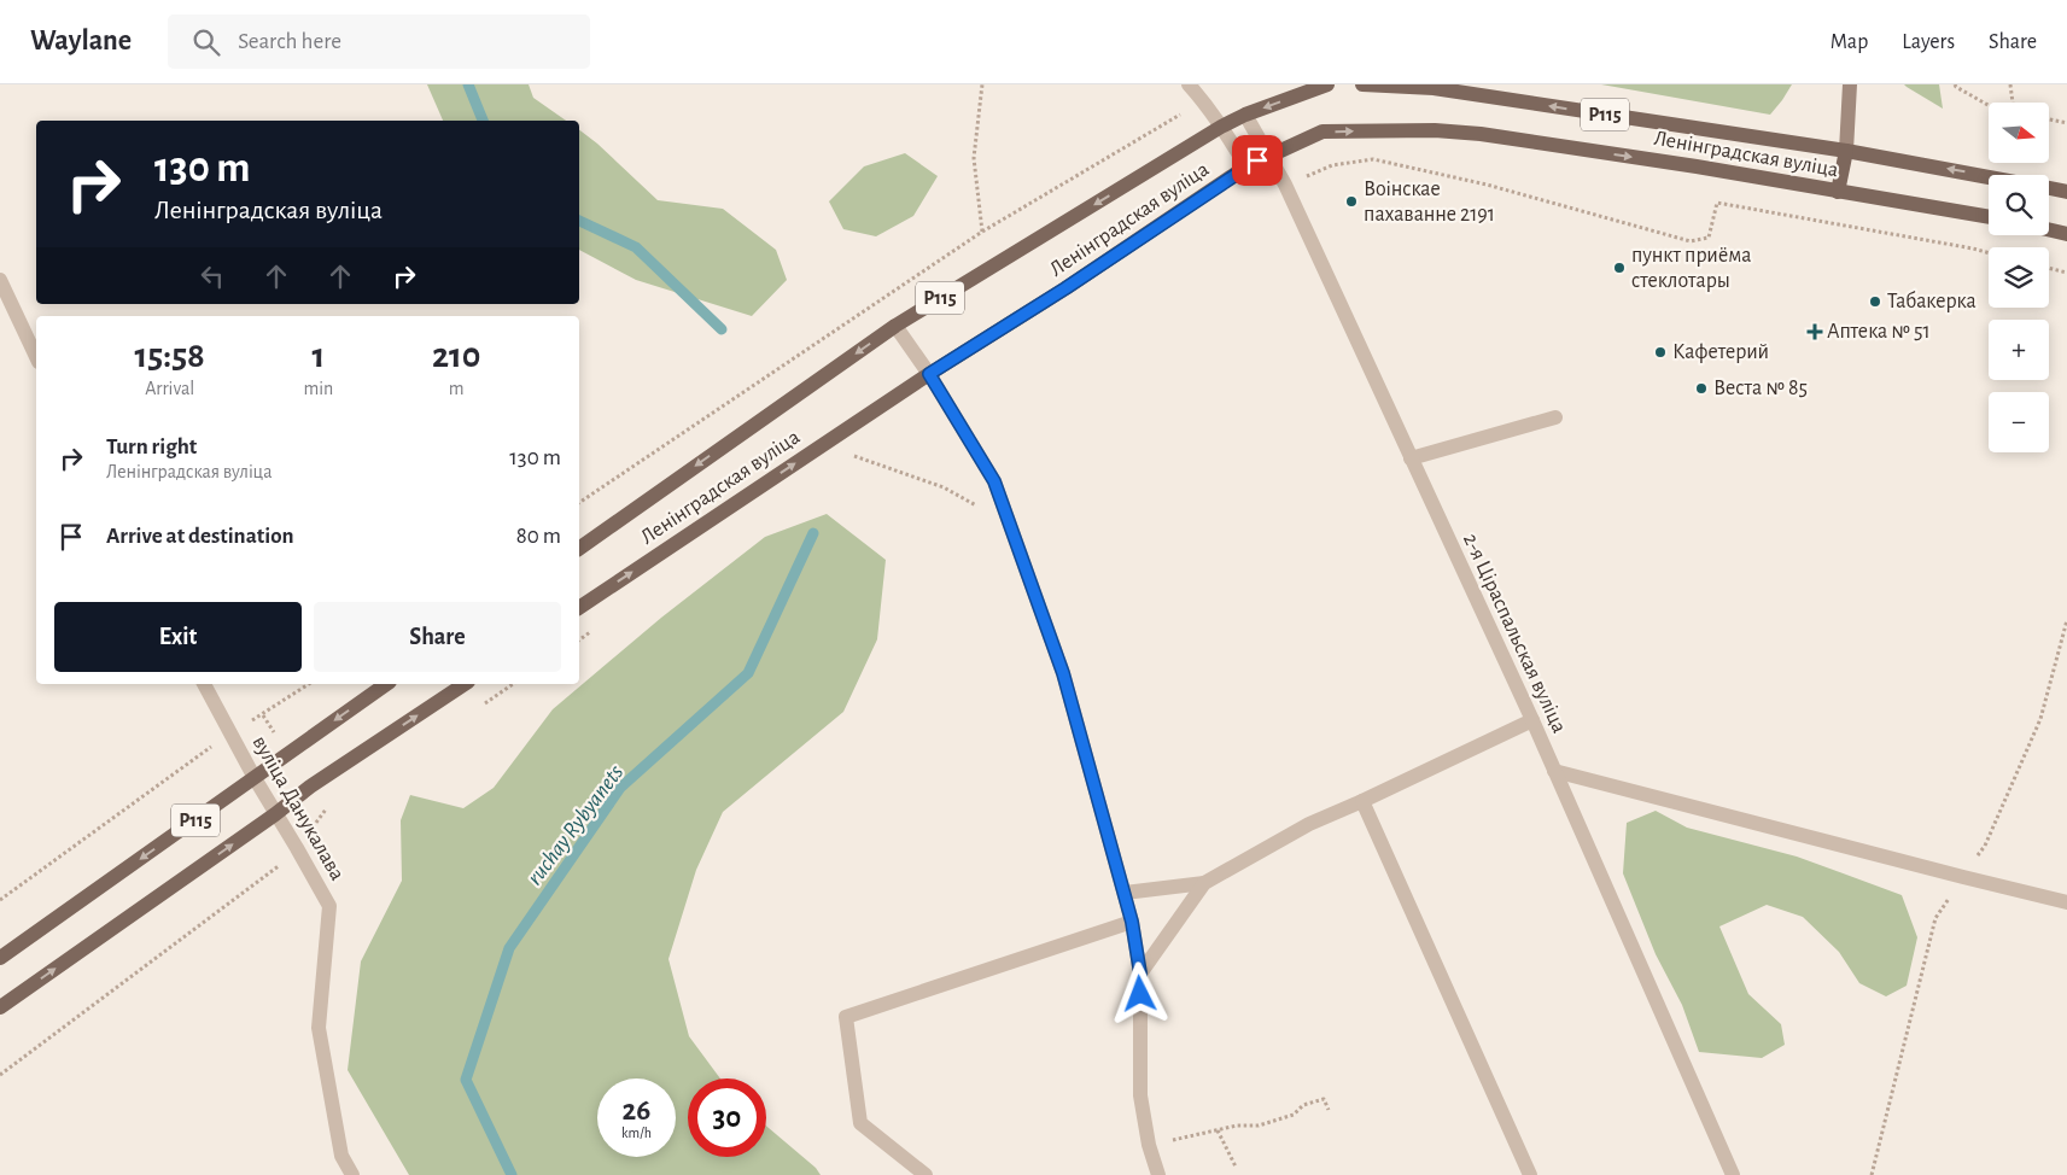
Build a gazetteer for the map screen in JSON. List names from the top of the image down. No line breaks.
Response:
{"streets":{"main road":["Р115","Ленінградская вуліца"],"street":["2-я Ціраспальская вуліца","вуліца Данукалава"]},"crossings":[["Р115","вуліца Данукалава"],["Ленінградская вуліца","2-я Ціраспальская вуліца"]],"water":["ruchay Rybyanets"],"places":{"other":["Воінскае пахаванне 2191","пункт приёма стеклотары","Табакерка","Кафетерий","Веста № 85"],"health":["Аптека № 51"]},"north":"right","page":{"header":"Waylane","search":"Search here","nav":["Map","Layers","Share"],"map_buttons":["+","−"],"turn":["130 m","Ленінградская вуліца"],"eta":["15:58","Arrival","1","min","210","m"],"list":[{"name":"Turn right","note":"Ленінградская вуліца","value":"130 m"},{"name":"Arrive at destination","value":"80 m"}],"buttons":["Exit","Share"],"speed":"26 km/h","limit":"30"}}
